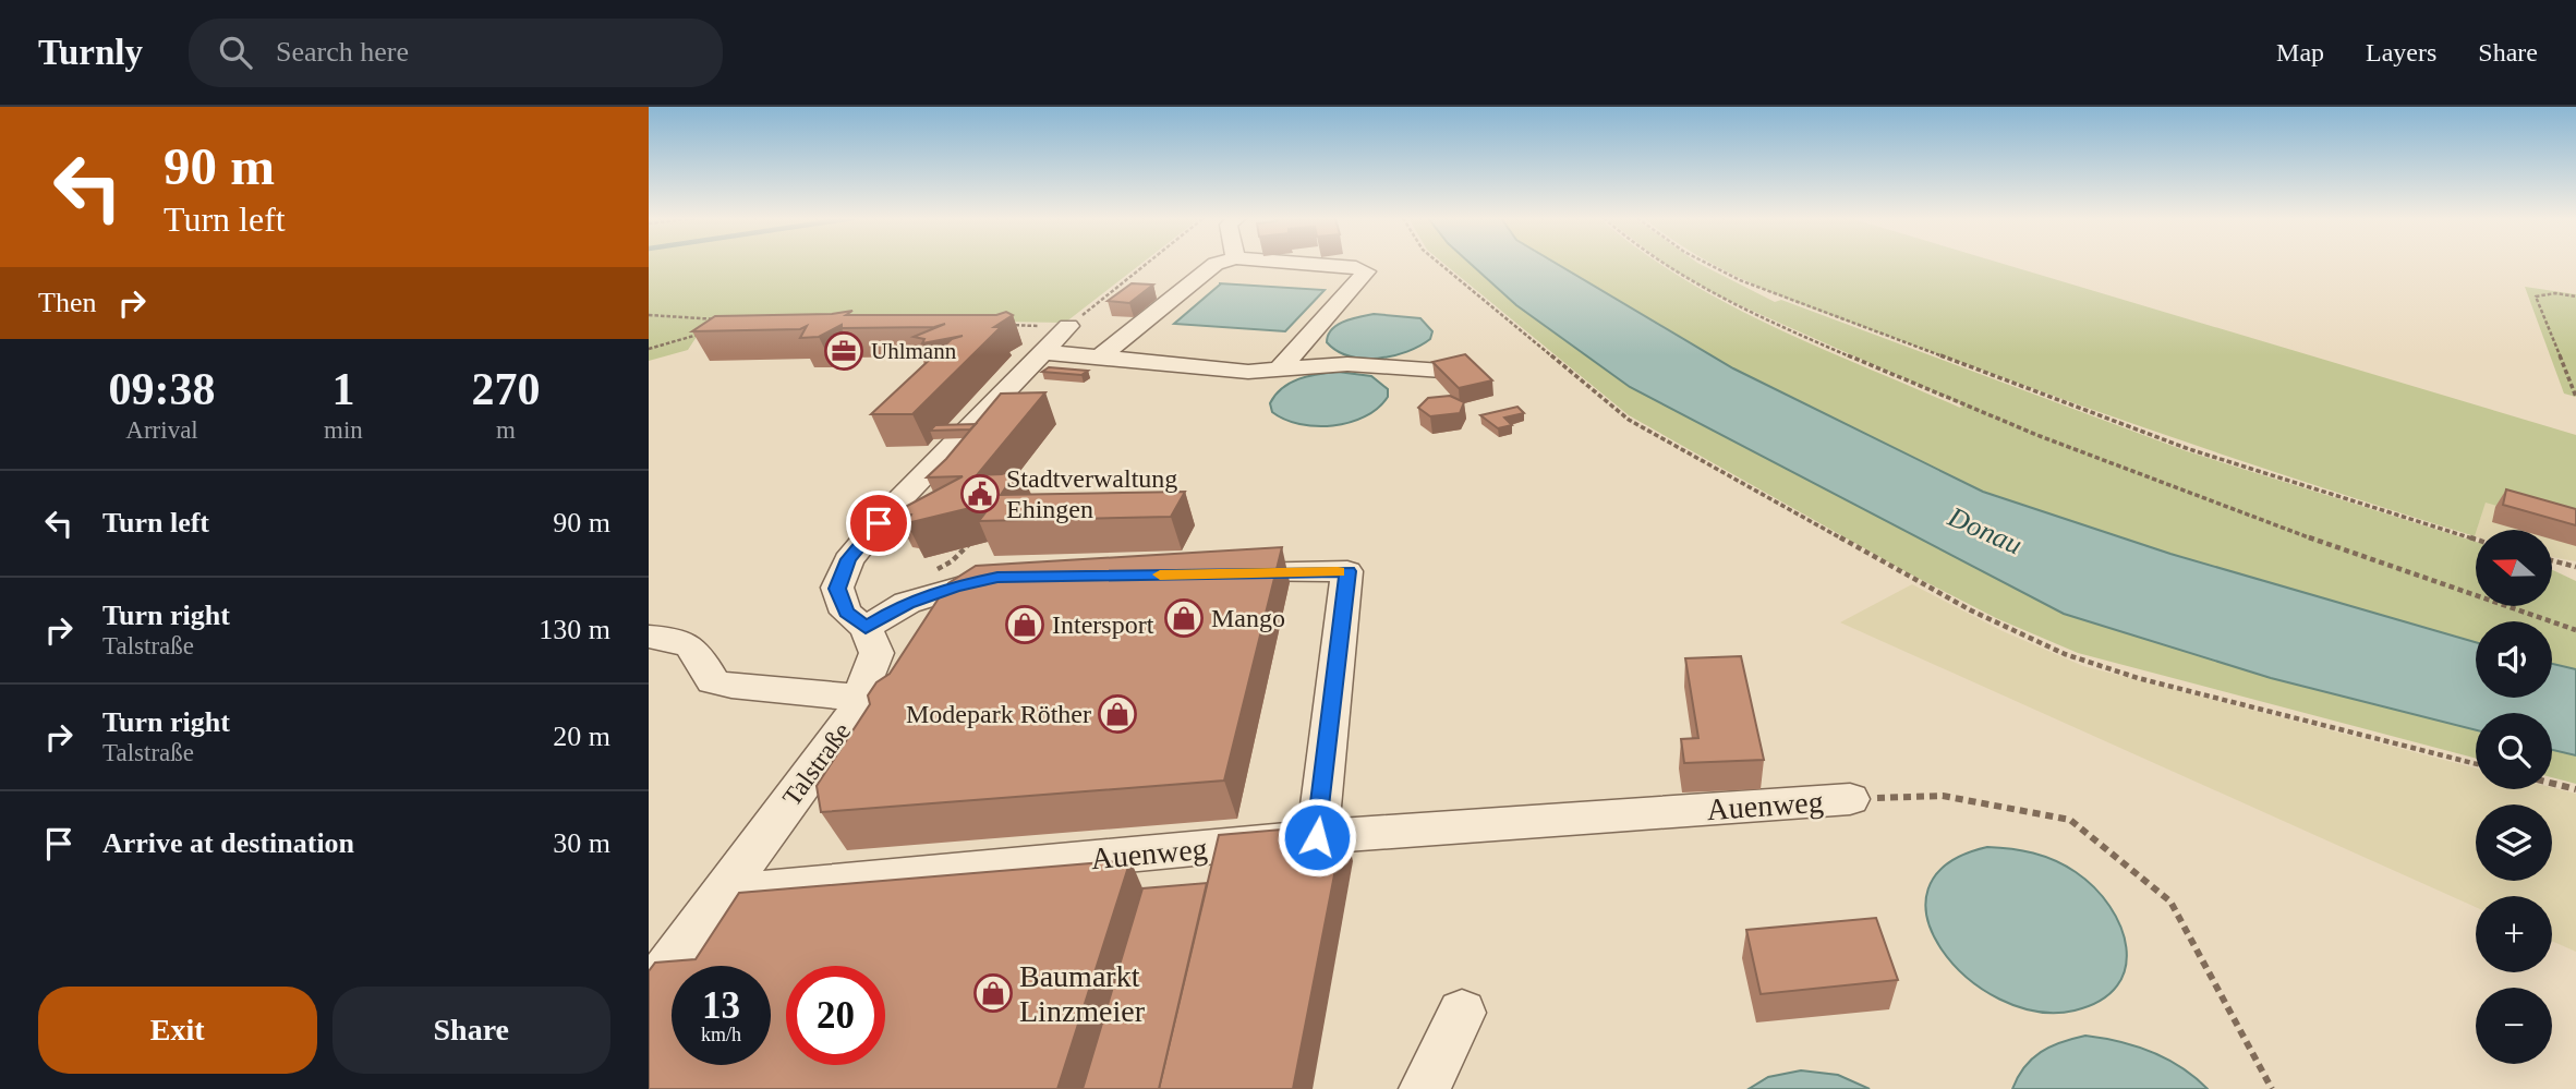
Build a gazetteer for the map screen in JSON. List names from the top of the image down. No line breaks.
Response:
{"streets":{"street":["Talstraße","Auenweg"]},"crossings":[["Talstraße","Auenweg"]],"water":["Donau"],"places":{"office":["Uhlmann"],"public building":["Stadtverwaltung Ehingen"],"shop":["Mango","Intersport","Modepark Röther","Baumarkt Linzmeier"]},"north":"left","page":{"header":"Turnly","search":"Search here","nav":["Map","Layers","Share"],"turn":["90 m","Turn left"],"then":"Then","eta":["09:38","Arrival","1","min","270","m"],"list":[{"name":"Turn left","value":"90 m"},{"name":"Turn right","note":"Talstraße","value":"130 m"},{"name":"Turn right","note":"Talstraße","value":"20 m"},{"name":"Arrive at destination","value":"30 m"}],"map_buttons":["+","−"],"speed":"13 km/h","limit":"20","buttons":["Exit","Share"]}}
